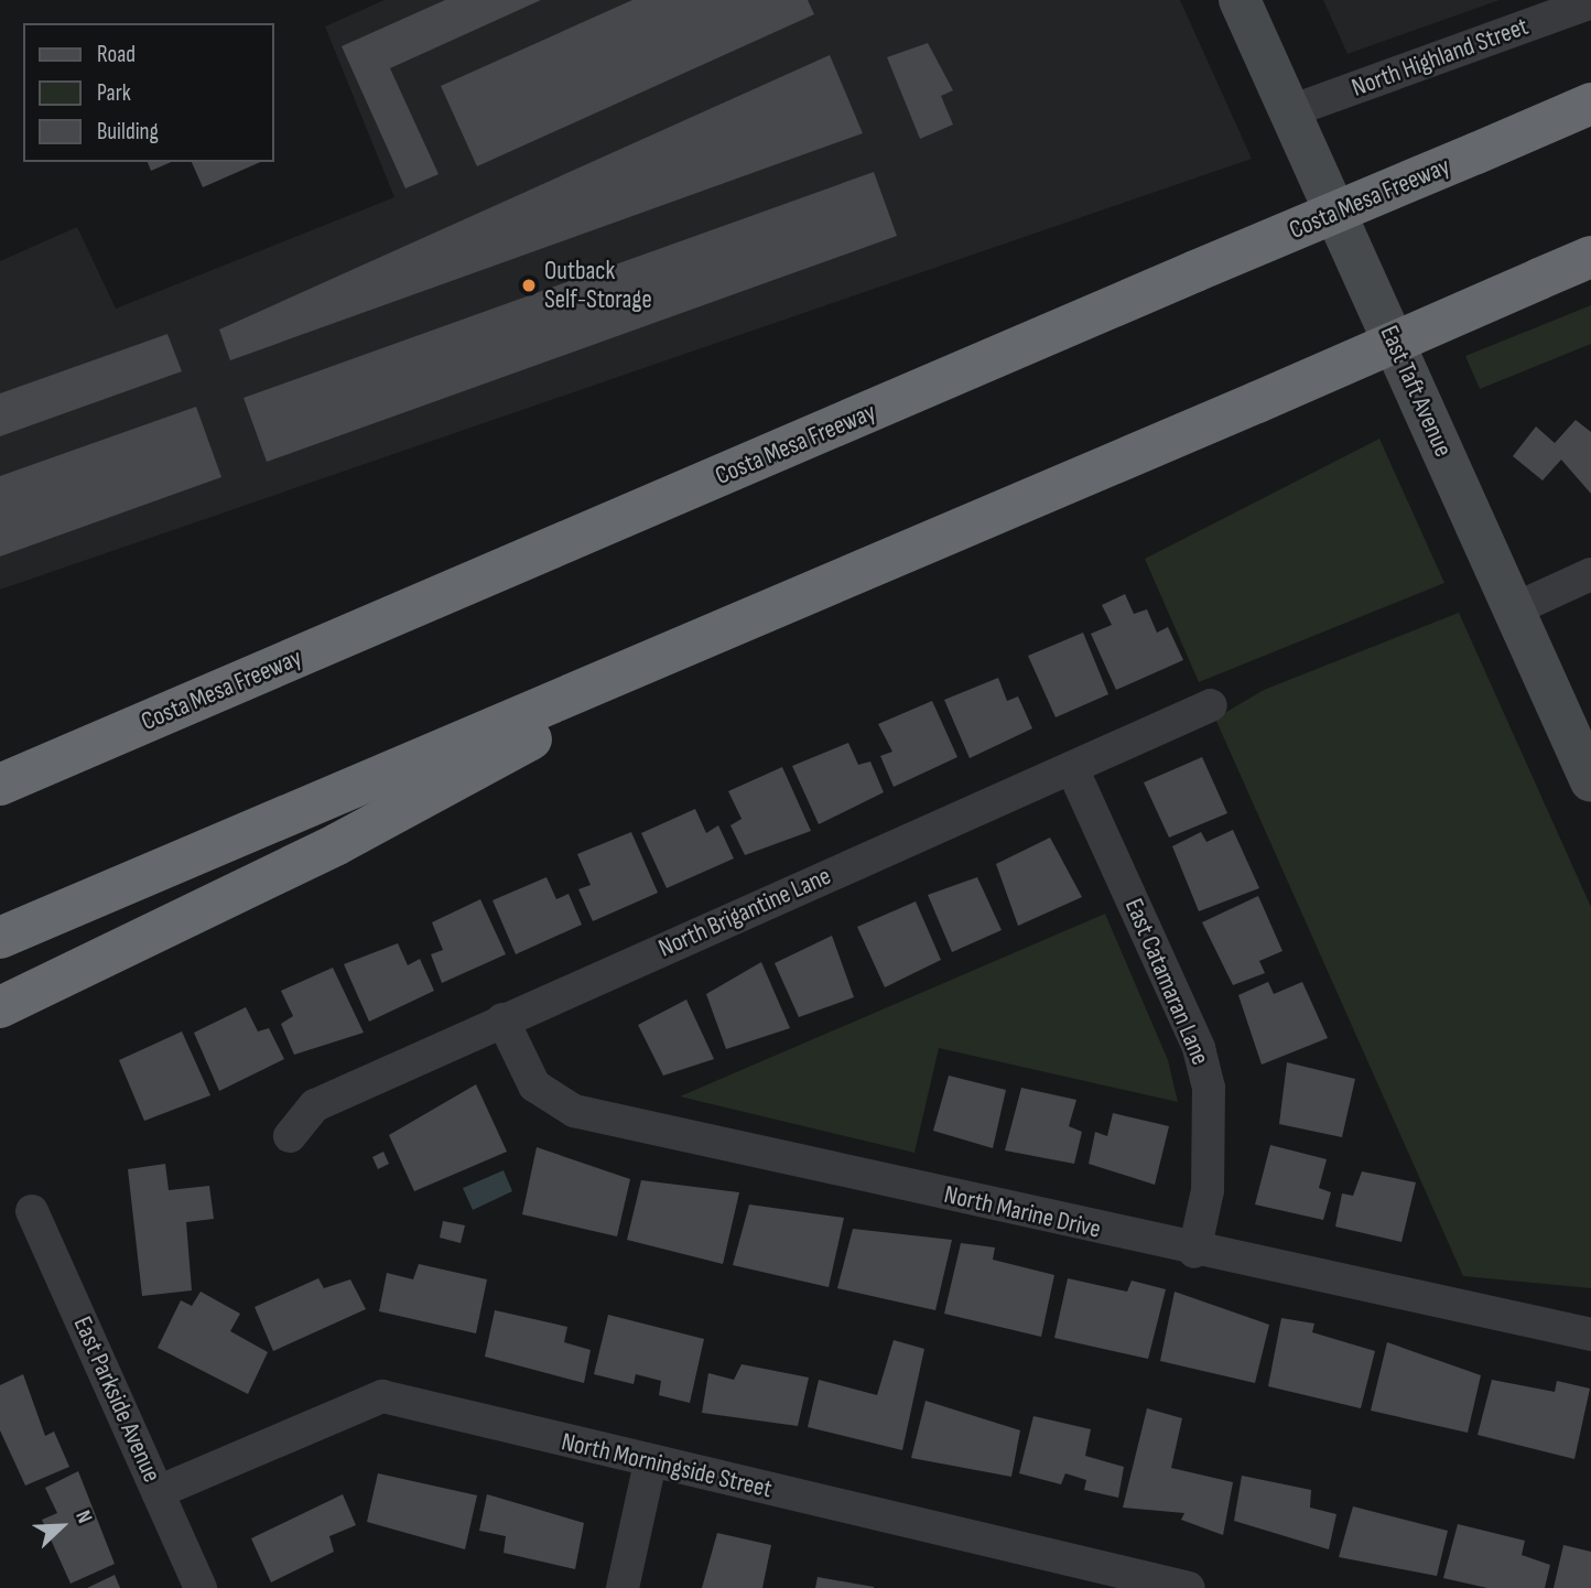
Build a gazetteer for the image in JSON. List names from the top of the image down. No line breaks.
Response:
{"streets":{"highway":["Costa Mesa Freeway"],"main road":["East Taft Avenue"],"street":["North Highland Street","North Brigantine Lane","East Catamaran Lane","North Marine Drive","East Parkside Avenue","North Morningside Street"]},"crossings":[["North Highland Street","East Taft Avenue"],["North Brigantine Lane","East Catamaran Lane"],["North Brigantine Lane","North Marine Drive"],["East Catamaran Lane","North Marine Drive"],["East Parkside Avenue","North Morningside Street"]],"places":["Outback Self-Storage"],"legend":["Road","Park","Building"],"north":"top right"}
